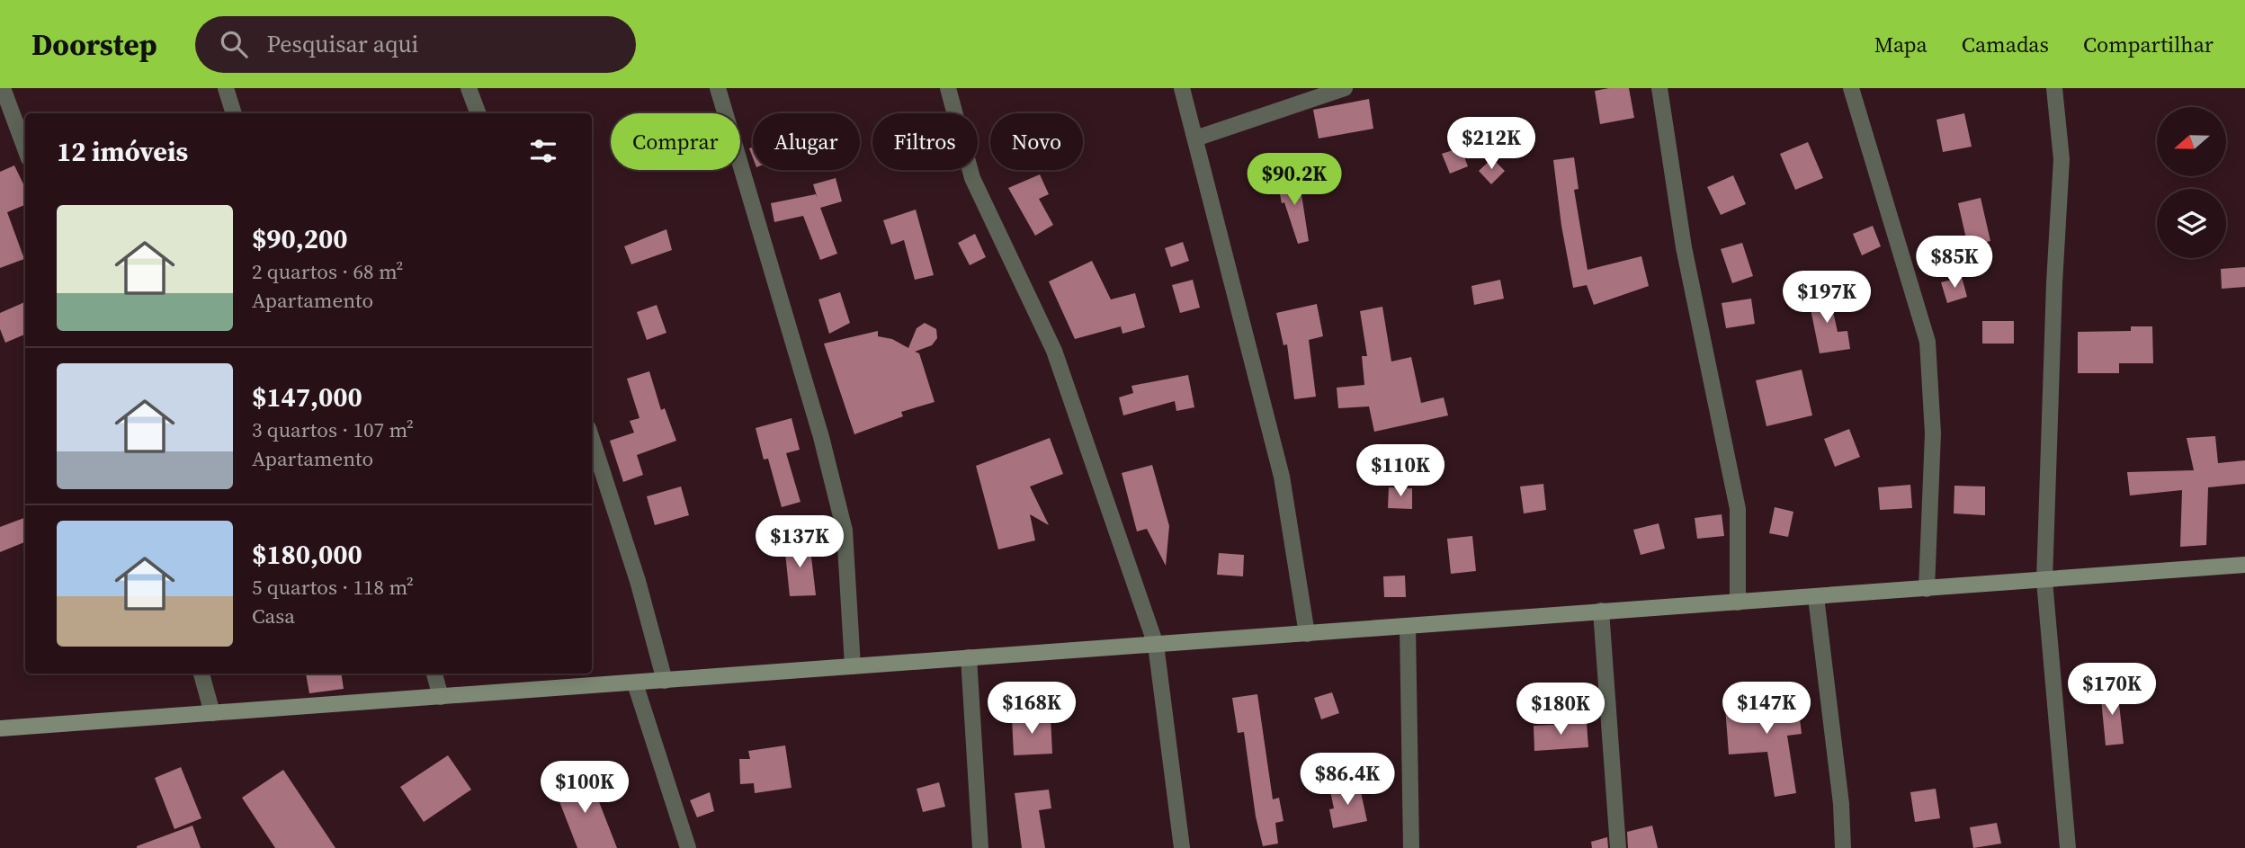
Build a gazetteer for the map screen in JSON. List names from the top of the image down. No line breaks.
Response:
{"north":"left","page":{"header":"Doorstep","search":"Pesquisar aqui","nav":["Mapa","Camadas","Compartilhar"],"chip":["Comprar","Alugar","Filtros","Novo"],"heading":"12 imóveis","price":["$212K","$90.2K","$85K","$197K","$110K","$137K","$170K","$168K","$147K","$180K","$86.4K","$100K"],"list":[{"name":"$90,200","note":"2 quartos · 68 m² · Apartamento"},{"name":"$147,000","note":"3 quartos · 107 m² · Apartamento"},{"name":"$180,000","note":"5 quartos · 118 m² · Casa"}]}}
